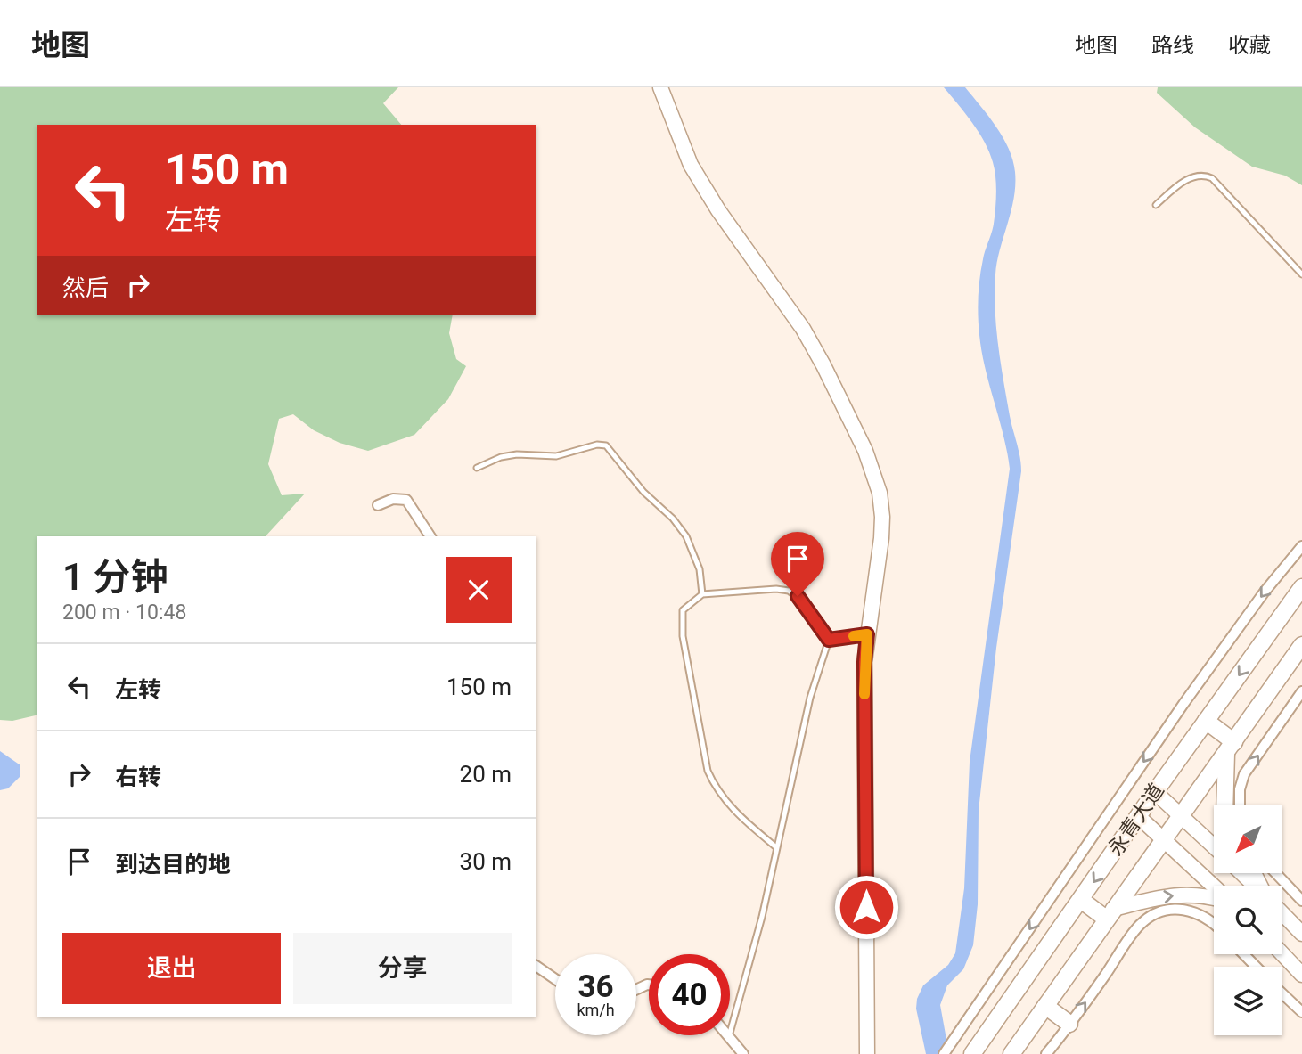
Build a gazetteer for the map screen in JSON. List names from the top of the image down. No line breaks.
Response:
{"streets":{"main road":["永青大道"]},"north":"bottom left","page":{"header":"地图","nav":["地图","路线","收藏"],"turn":["150 m","左转"],"then":"然后","heading":["1 分钟","200 m · 10:48"],"list":[{"name":"左转","value":"150 m"},{"name":"右转","value":"20 m"},{"name":"到达目的地","value":"30 m"}],"buttons":["退出","分享"],"speed":"36 km/h","limit":"40"}}
